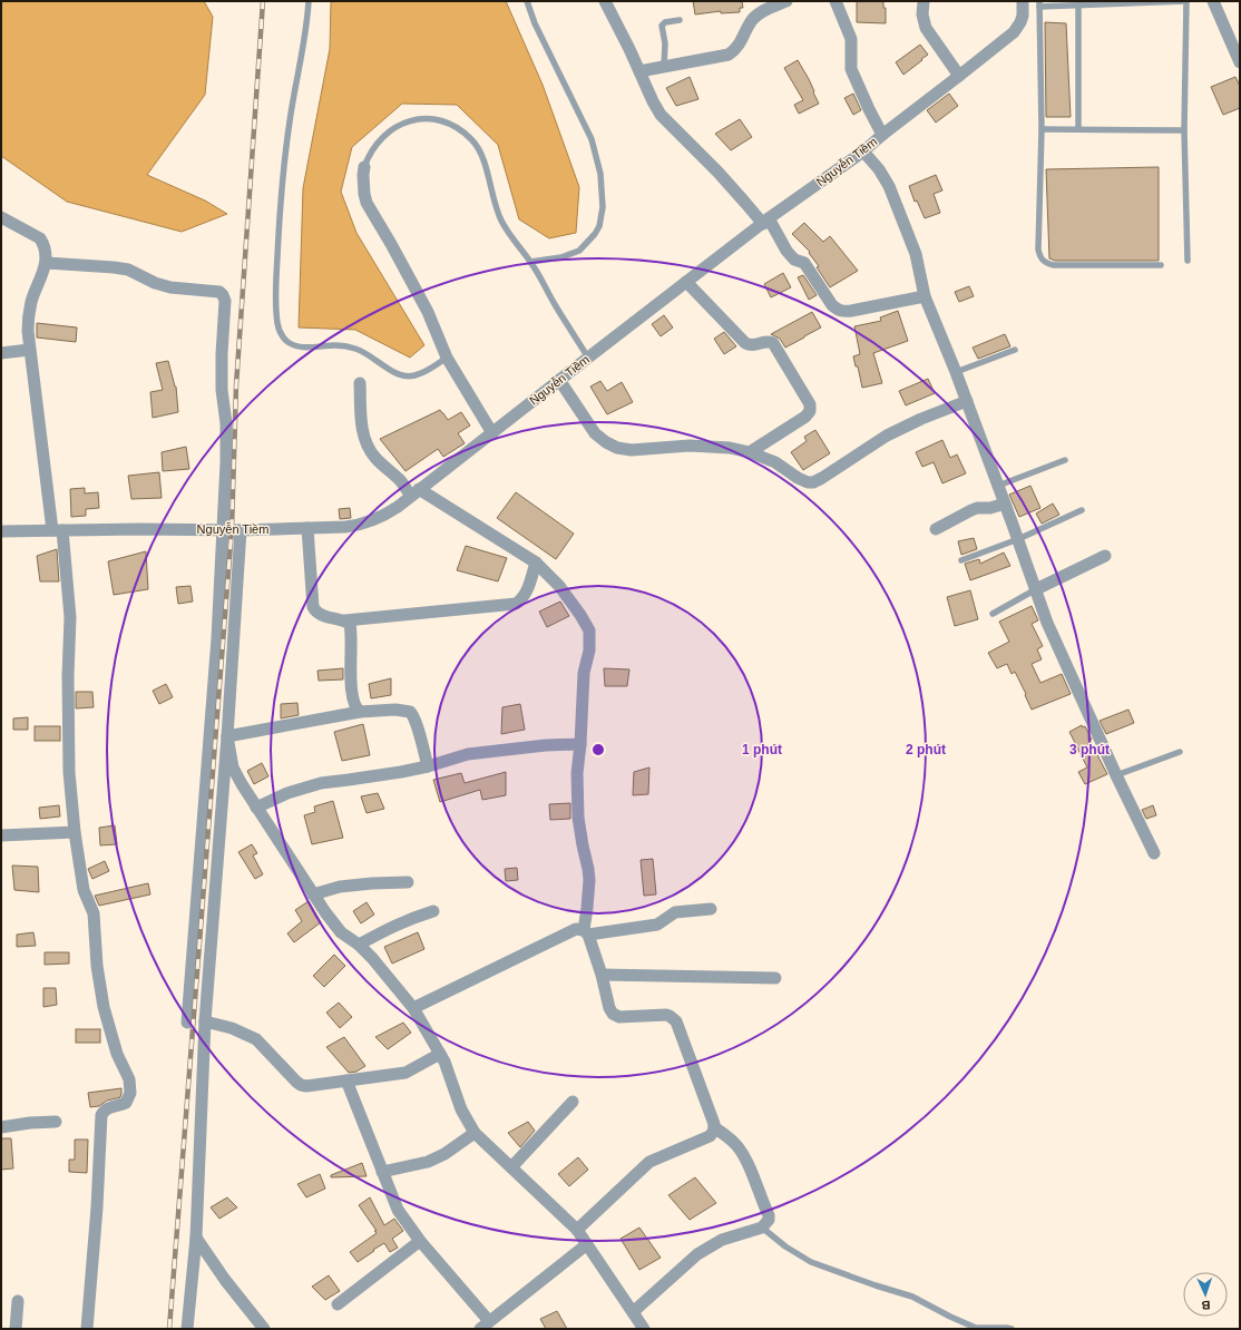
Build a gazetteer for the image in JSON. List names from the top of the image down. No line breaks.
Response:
{"streets":{"street":["Nguyễn Tiềm"]},"north":"bottom","rings":["1 phút","2 phút","3 phút"]}
